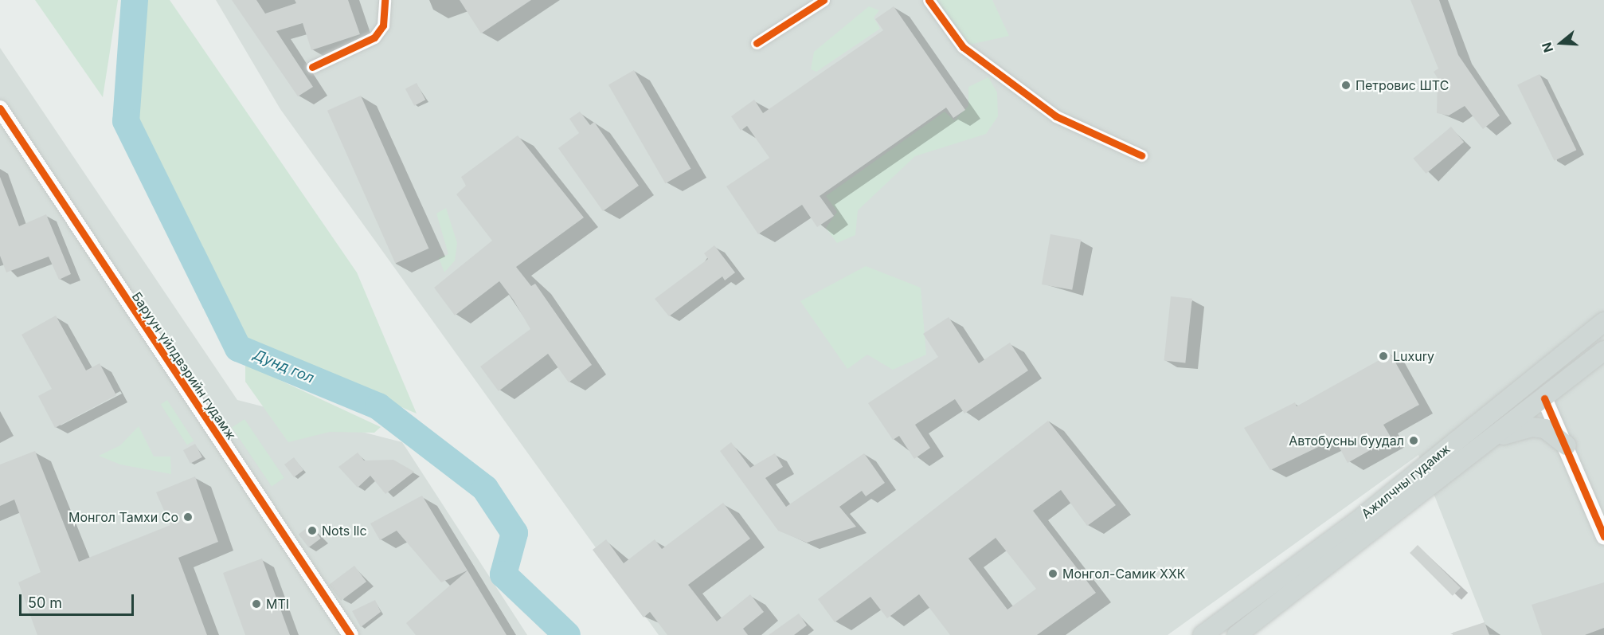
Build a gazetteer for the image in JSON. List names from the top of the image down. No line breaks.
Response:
{"streets":{"main road":["Ажилчны гудамж"],"street":["Баруун үйлдвэрийн гудамж"]},"water":["Дунд гол"],"places":["Петровис ШТС","Luxury","Автобусны буудал","Монгол Тамхи Со","Nots llc","Монгол-Самик ХХК","MTI"],"scale_bar":"50 m","north":"left"}
